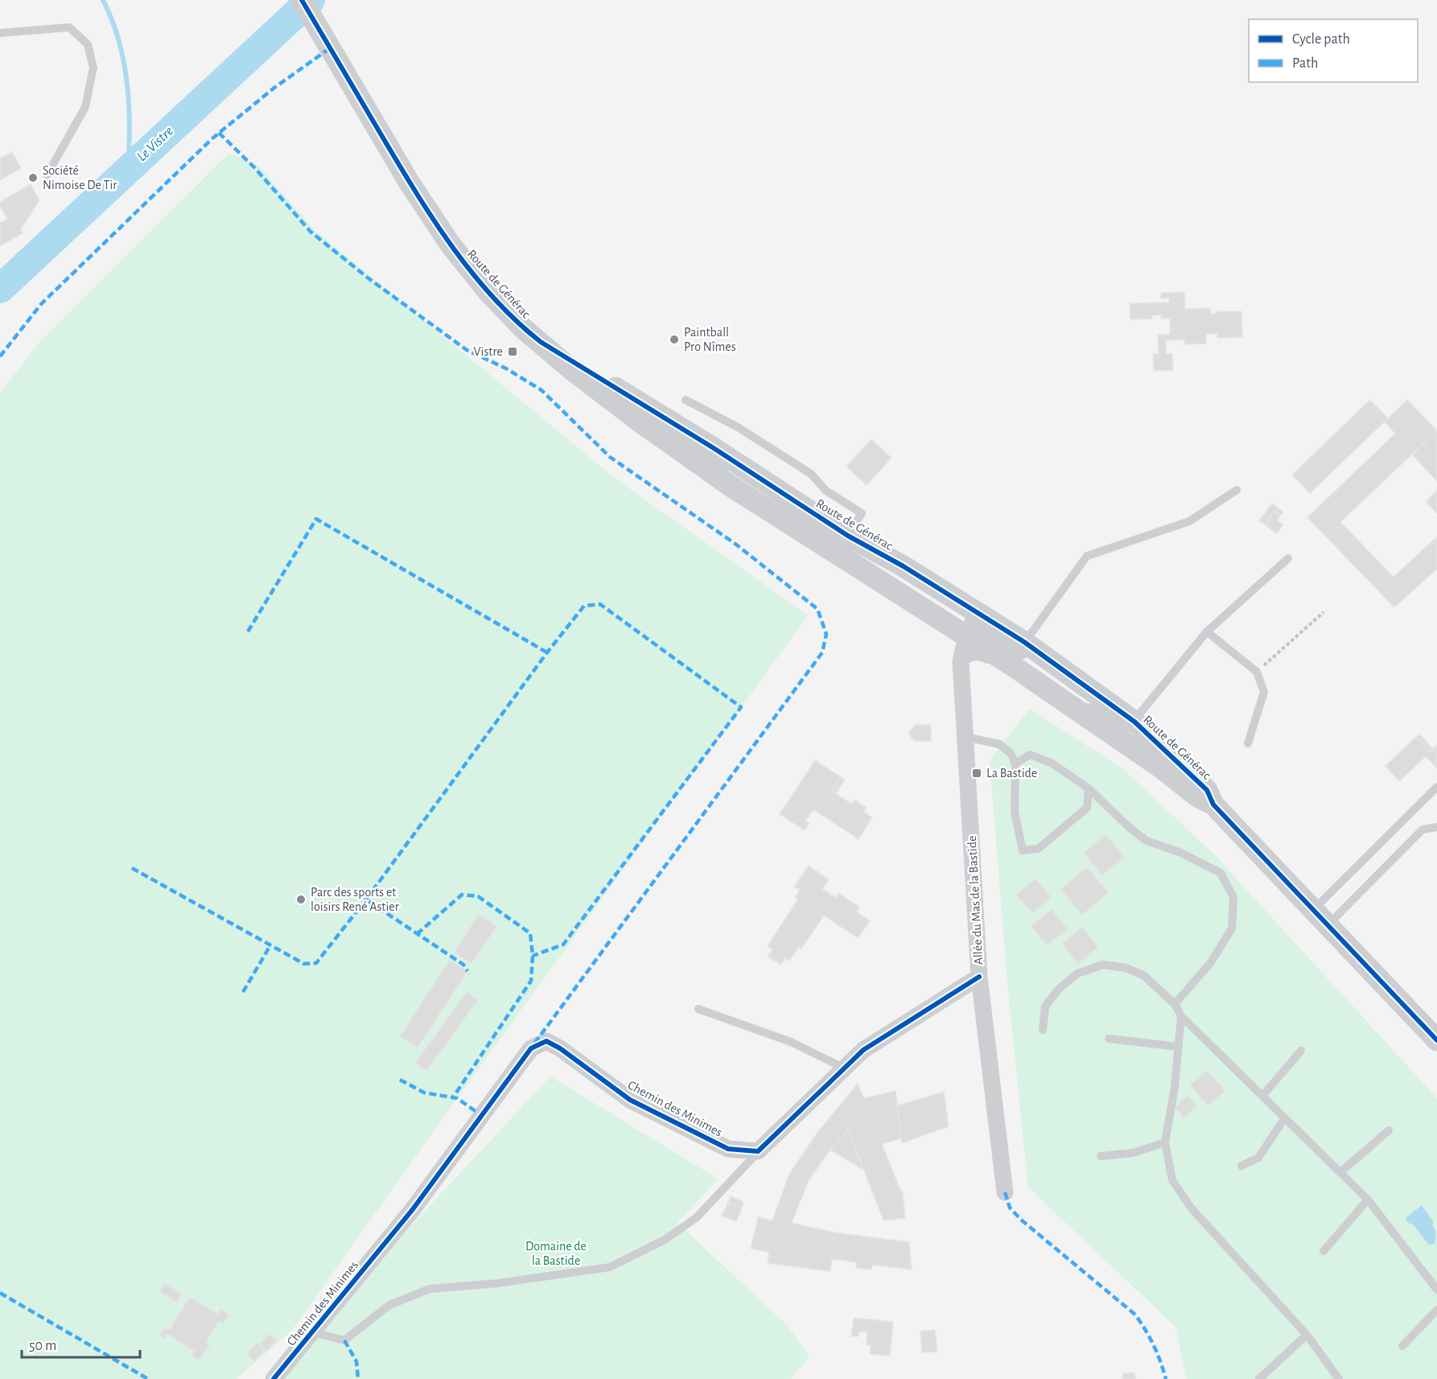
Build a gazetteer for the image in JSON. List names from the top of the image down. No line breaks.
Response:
{"streets":{"street":["Route de Générac","Allée du Mas de la Bastide","Chemin des Minimes"]},"crossings":[["Route de Générac","Allée du Mas de la Bastide"]],"water":["Le Vistre"],"parks":["Domaine de la Bastide"],"places":{"other":["Société Nimoise De Tir","Paintball Pro Nîmes","Parc des sports et loisirs René Astier"],"transit":["Vistre","La Bastide"]},"legend":["Cycle path","Path"],"scale_bar":"50 m"}
